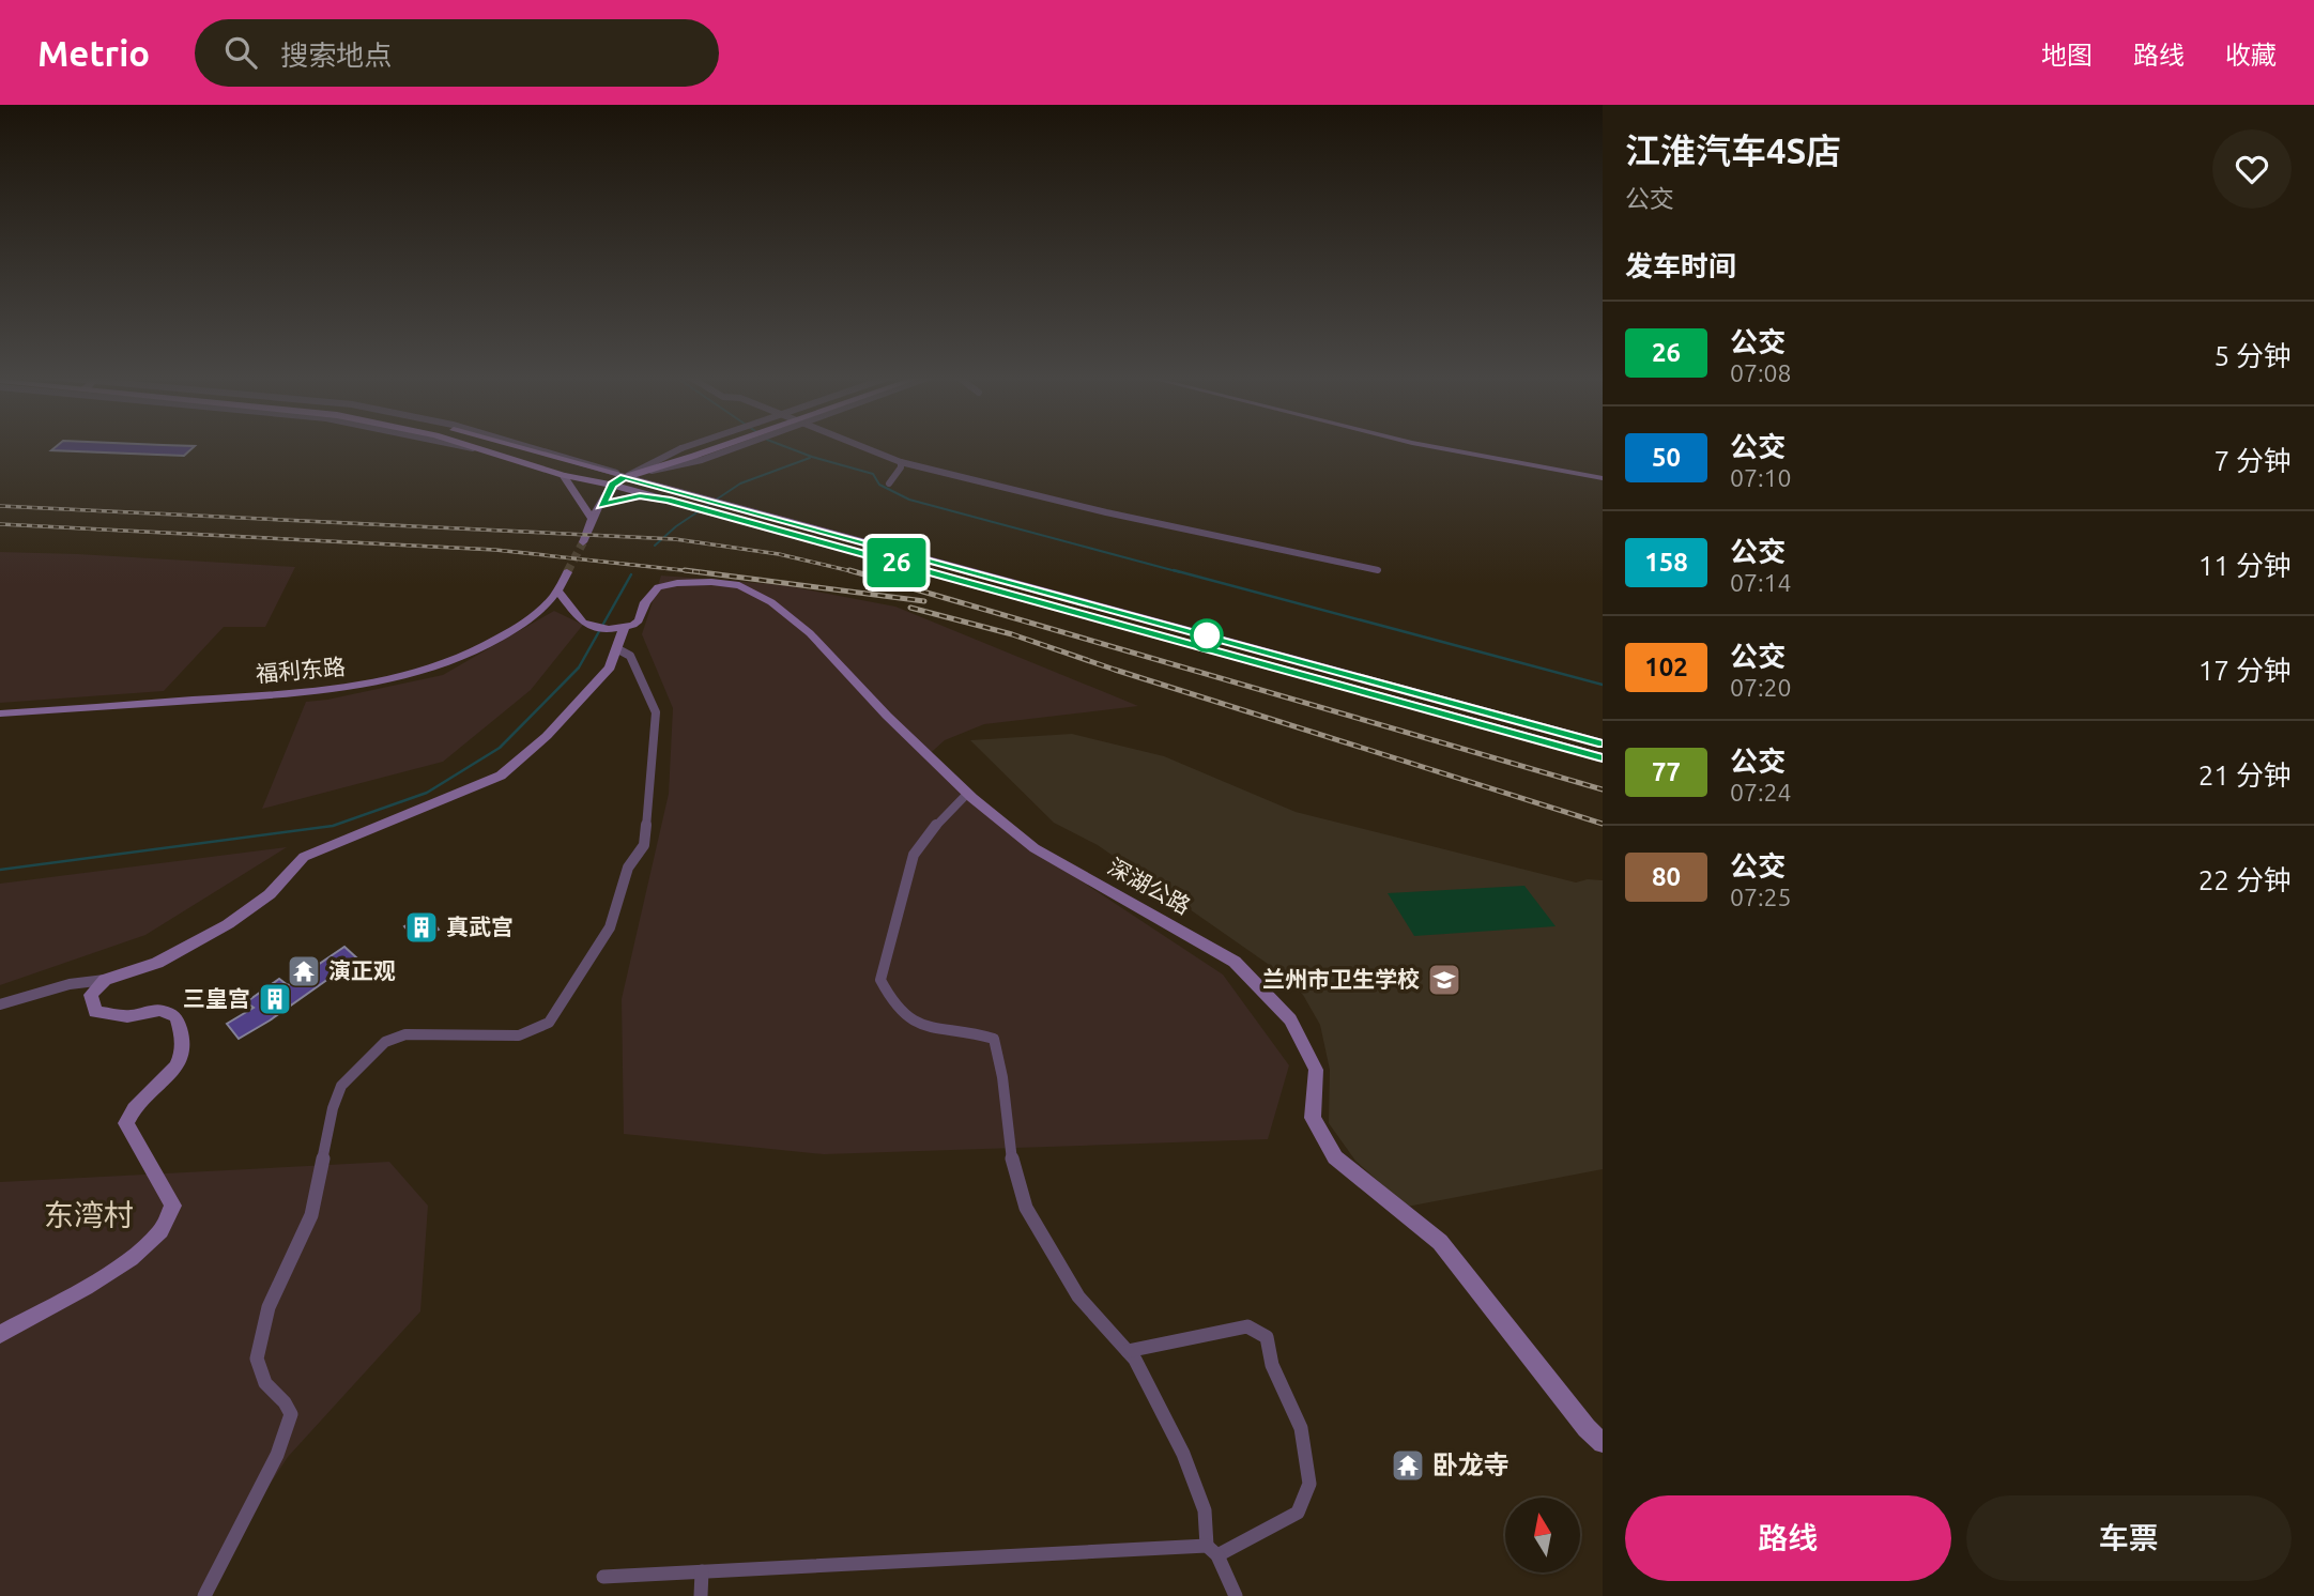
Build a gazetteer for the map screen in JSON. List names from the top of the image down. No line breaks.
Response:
{"streets":{"main road":["福利东路","深湖公路"]},"districts":["东湾村"],"places":{"building":["真武宫","三皇宫"],"temple":["演正观","卧龙寺"],"school or university":["兰州市卫生学校"]},"lines":["bus line 26"],"north":"top","page":{"header":"Metrio","search":"搜索地点","nav":["地图","路线","收藏"],"on_map":"26","heading":[["江淮汽车4S店","公交"],"发车时间"],"list":[{"mark":"26","name":"公交","note":"07:08","value":"5 分钟"},{"mark":"50","name":"公交","note":"07:10","value":"7 分钟"},{"mark":"158","name":"公交","note":"07:14","value":"11 分钟"},{"mark":"102","name":"公交","note":"07:20","value":"17 分钟"},{"mark":"77","name":"公交","note":"07:24","value":"21 分钟"},{"mark":"80","name":"公交","note":"07:25","value":"22 分钟"}],"buttons":["路线","车票"]}}
